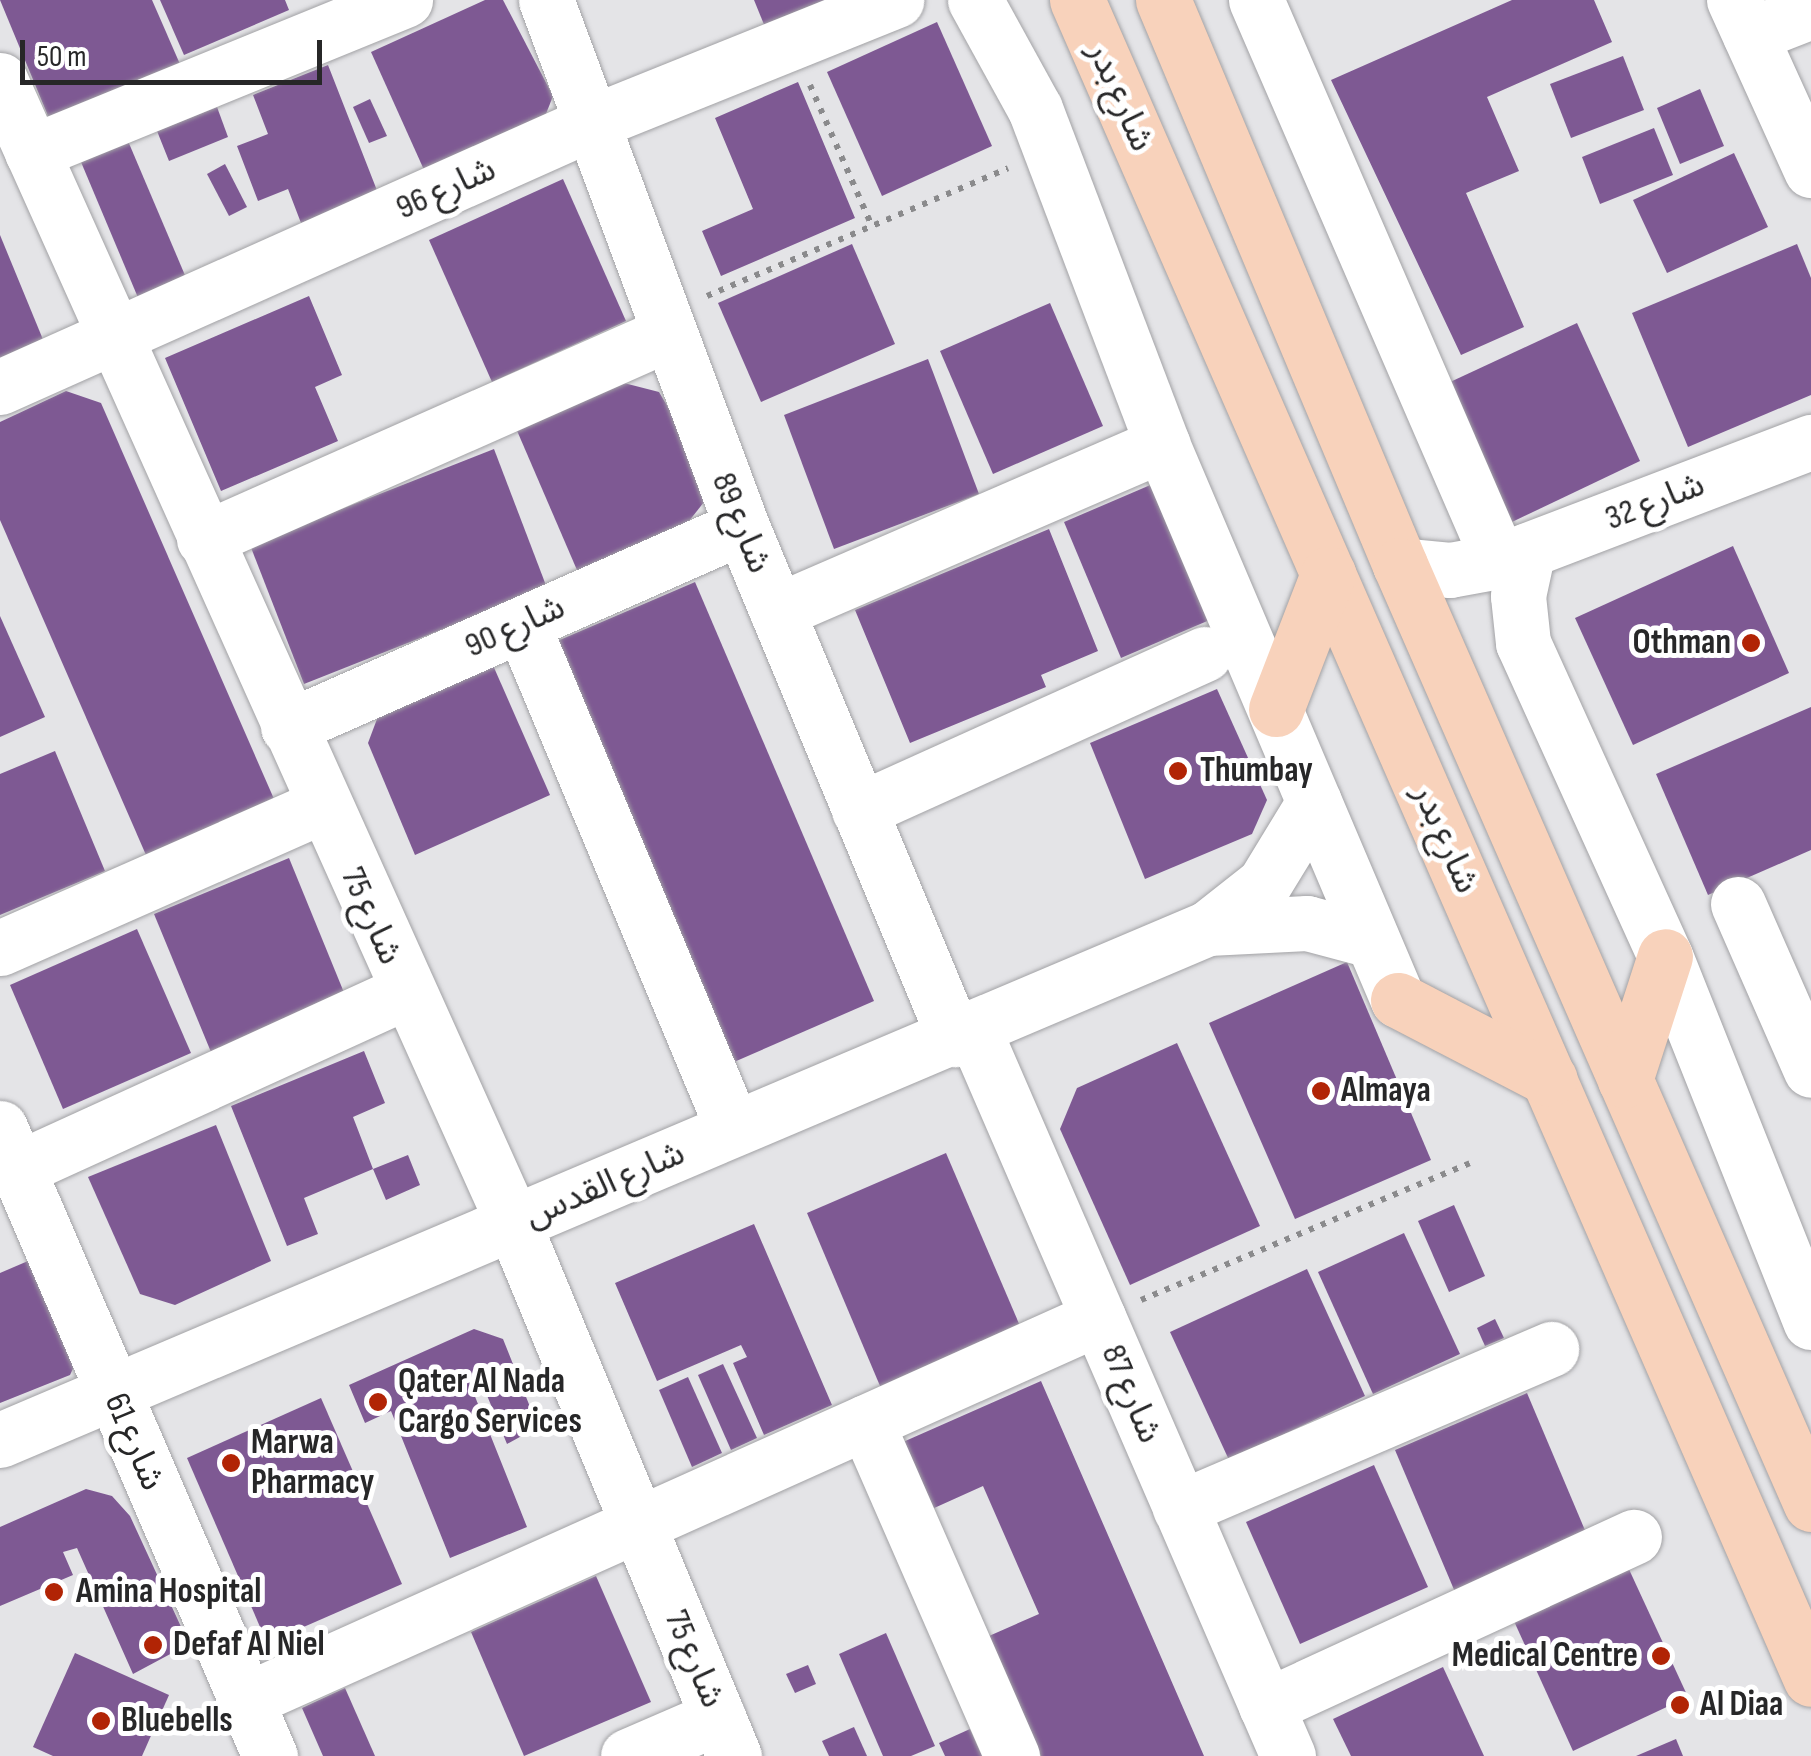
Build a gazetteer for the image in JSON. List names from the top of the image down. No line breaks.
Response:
{"streets":{"main road":["شارع بدر"],"street":["شارع 96","شارع 32","شارع 89","شارع 90","شارع 75","شارع القدس","شارع 87","شارع 61"]},"crossings":[["شارع بدر","شارع 32"],["شارع 96","شارع 89"],["شارع 96","شارع 75"],["شارع 89","شارع 90"],["شارع 89","شارع القدس"],["شارع 89","شارع 87"],["شارع 90","شارع 75"],["شارع 75","شارع القدس"],["شارع القدس","شارع 87"],["شارع القدس","شارع 61"]],"places":["Othman","Thumbay","Almaya","Qater Al Nada Cargo Services","Marwa Pharmacy","Amina Hospital","Defaf Al Niel","Medical Centre","Al Diaa","Bluebells"],"scale_bar":"50 m"}
